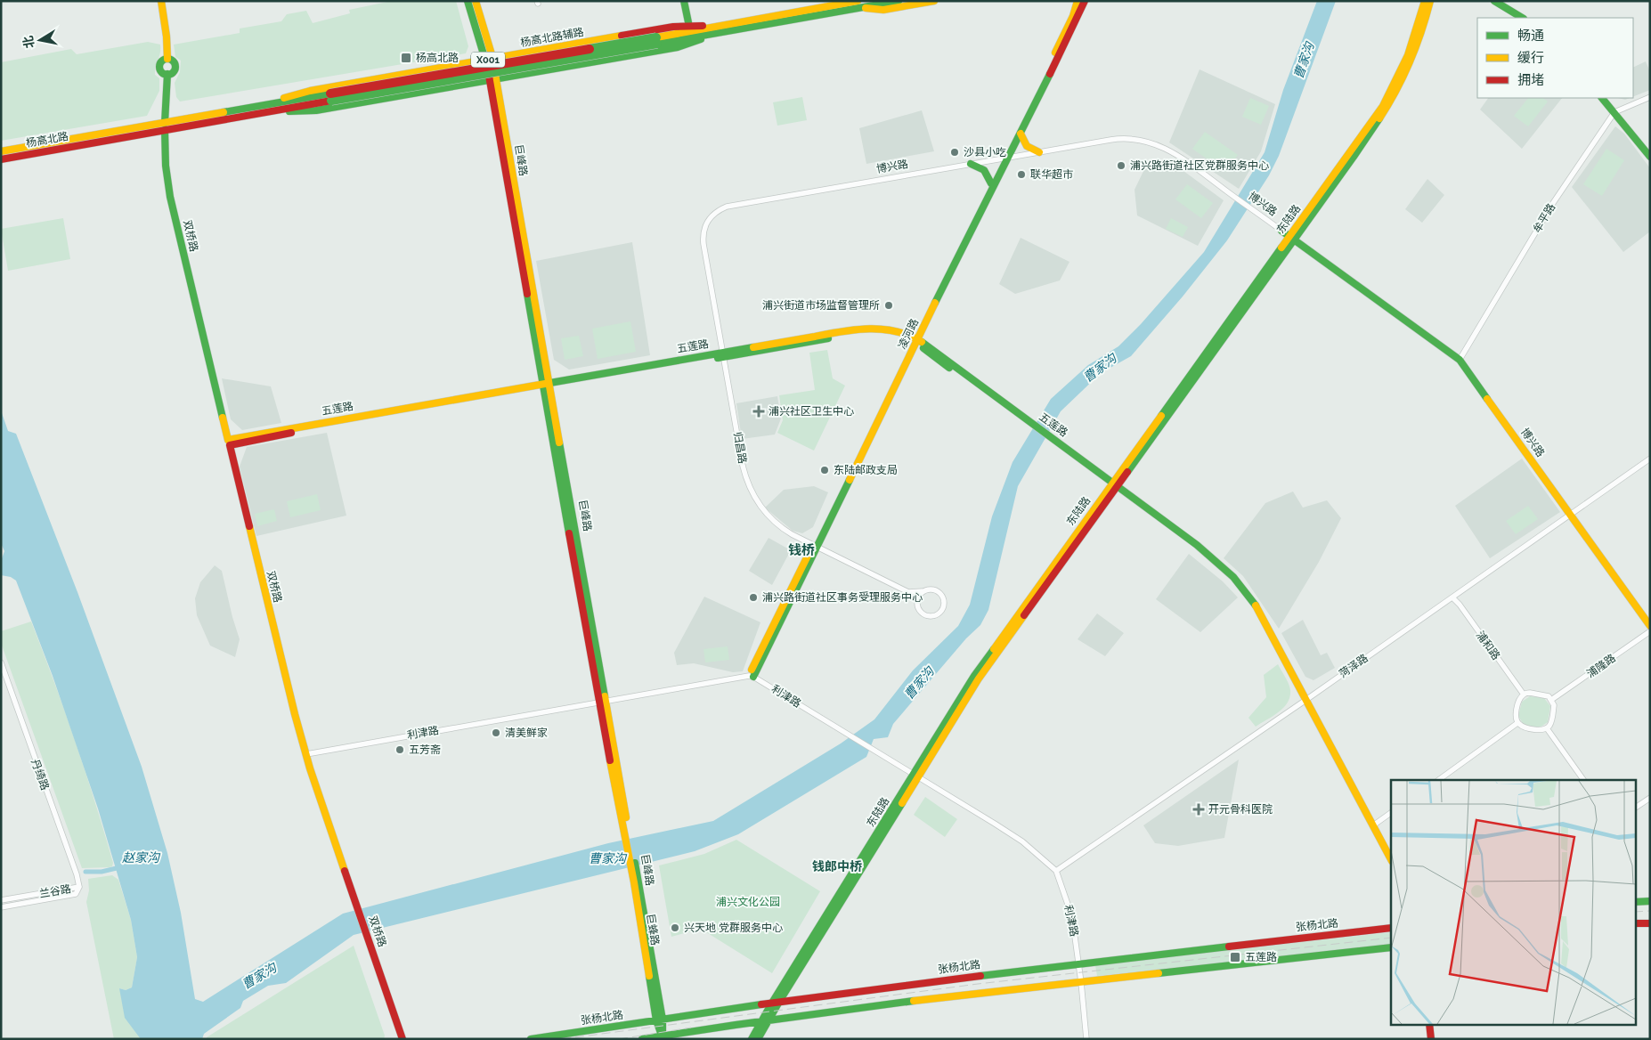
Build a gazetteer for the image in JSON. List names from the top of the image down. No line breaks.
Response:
{"streets":{"main road":["杨高北路辅路","X001","杨高北路","巨峰路","博兴路","东陆路","双桥路","凌河路","五莲路","张杨北路"],"street":["牟平路","归昌路","浦和路","菏泽路","浦隆路","利津路","丹绮路","兰谷路"]},"crossings":[["杨高北路辅路","X001"],["杨高北路辅路","杨高北路"],["杨高北路辅路","巨峰路"],["X001","杨高北路"],["X001","巨峰路"],["杨高北路","双桥路"],["巨峰路","五莲路"],["巨峰路","利津路"],["巨峰路","张杨北路"],["博兴路","牟平路"],["博兴路","东陆路"],["博兴路","凌河路"],["博兴路","归昌路"],["博兴路","菏泽路"],["东陆路","五莲路"],["东陆路","利津路"],["东陆路","张杨北路"],["双桥路","五莲路"],["双桥路","利津路"],["凌河路","五莲路"],["凌河路","归昌路"],["凌河路","利津路"],["五莲路","归昌路"],["五莲路","菏泽路"],["浦和路","菏泽路"],["浦和路","浦隆路"],["菏泽路","利津路"],["利津路","张杨北路"],["丹绮路","兰谷路"]],"districts":["钱桥","钱郎中桥"],"water":["曹家沟","赵家沟"],"parks":["浦兴文化公园"],"places":{"transit":["杨高北路","五莲路"],"other":["沙县小吃","浦兴路街道社区党群服务中心","联华超市","浦兴街道市场监督管理所","东陆邮政支局","浦兴路街道社区事务受理服务中心","清美鲜家","五芳斋","兴天地 党群服务中心"],"health":["浦兴社区卫生中心","开元骨科医院"]},"legend":["畅通","缓行","拥堵"],"north":"left"}
